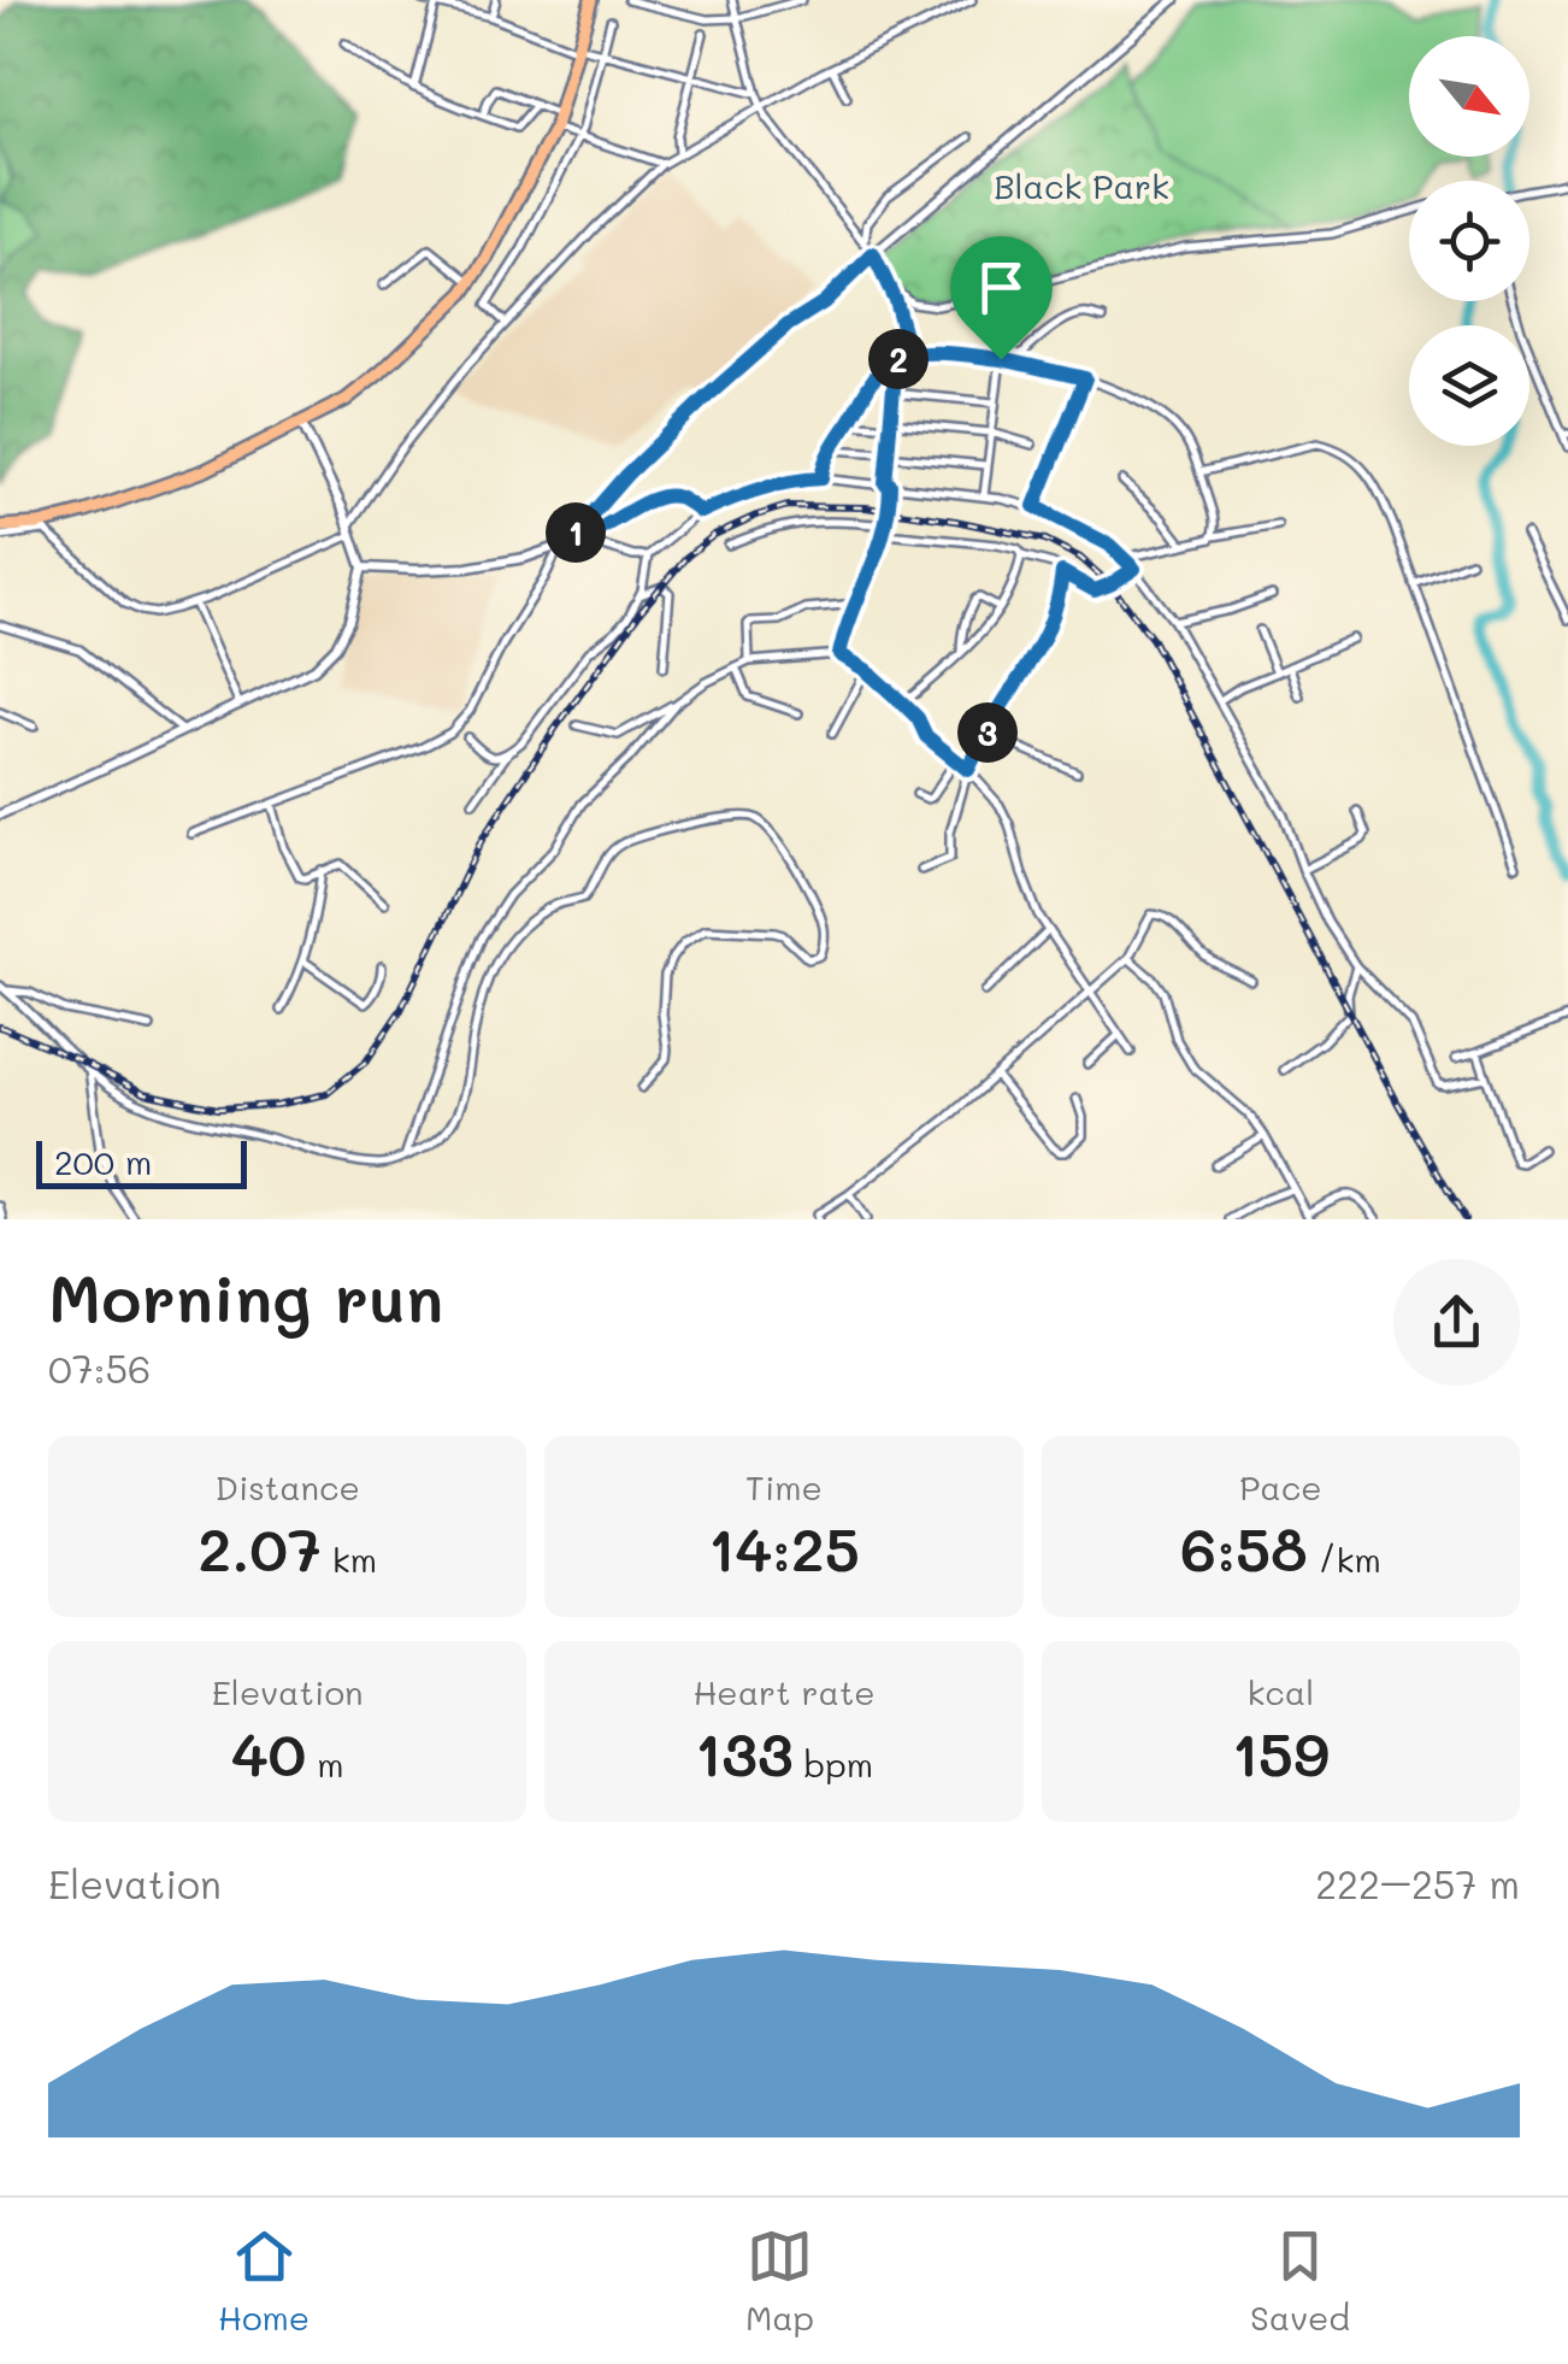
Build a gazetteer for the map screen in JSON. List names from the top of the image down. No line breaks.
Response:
{"parks":["Black Park"],"scale_bar":"200 m","north":"bottom right","page":{"pins":["2","1","3"],"scale":"200 m","heading":["Morning run","07:56"],"stats":[["Distance","2.07 km"],["Time","14:25"],["Pace","6:58 /km"],["Elevation","40 m"],["Heart rate","133 bpm"],["kcal","159"]],"chart":["Elevation","222–257 m"],"tabs":["Home","Map","Saved"]}}
